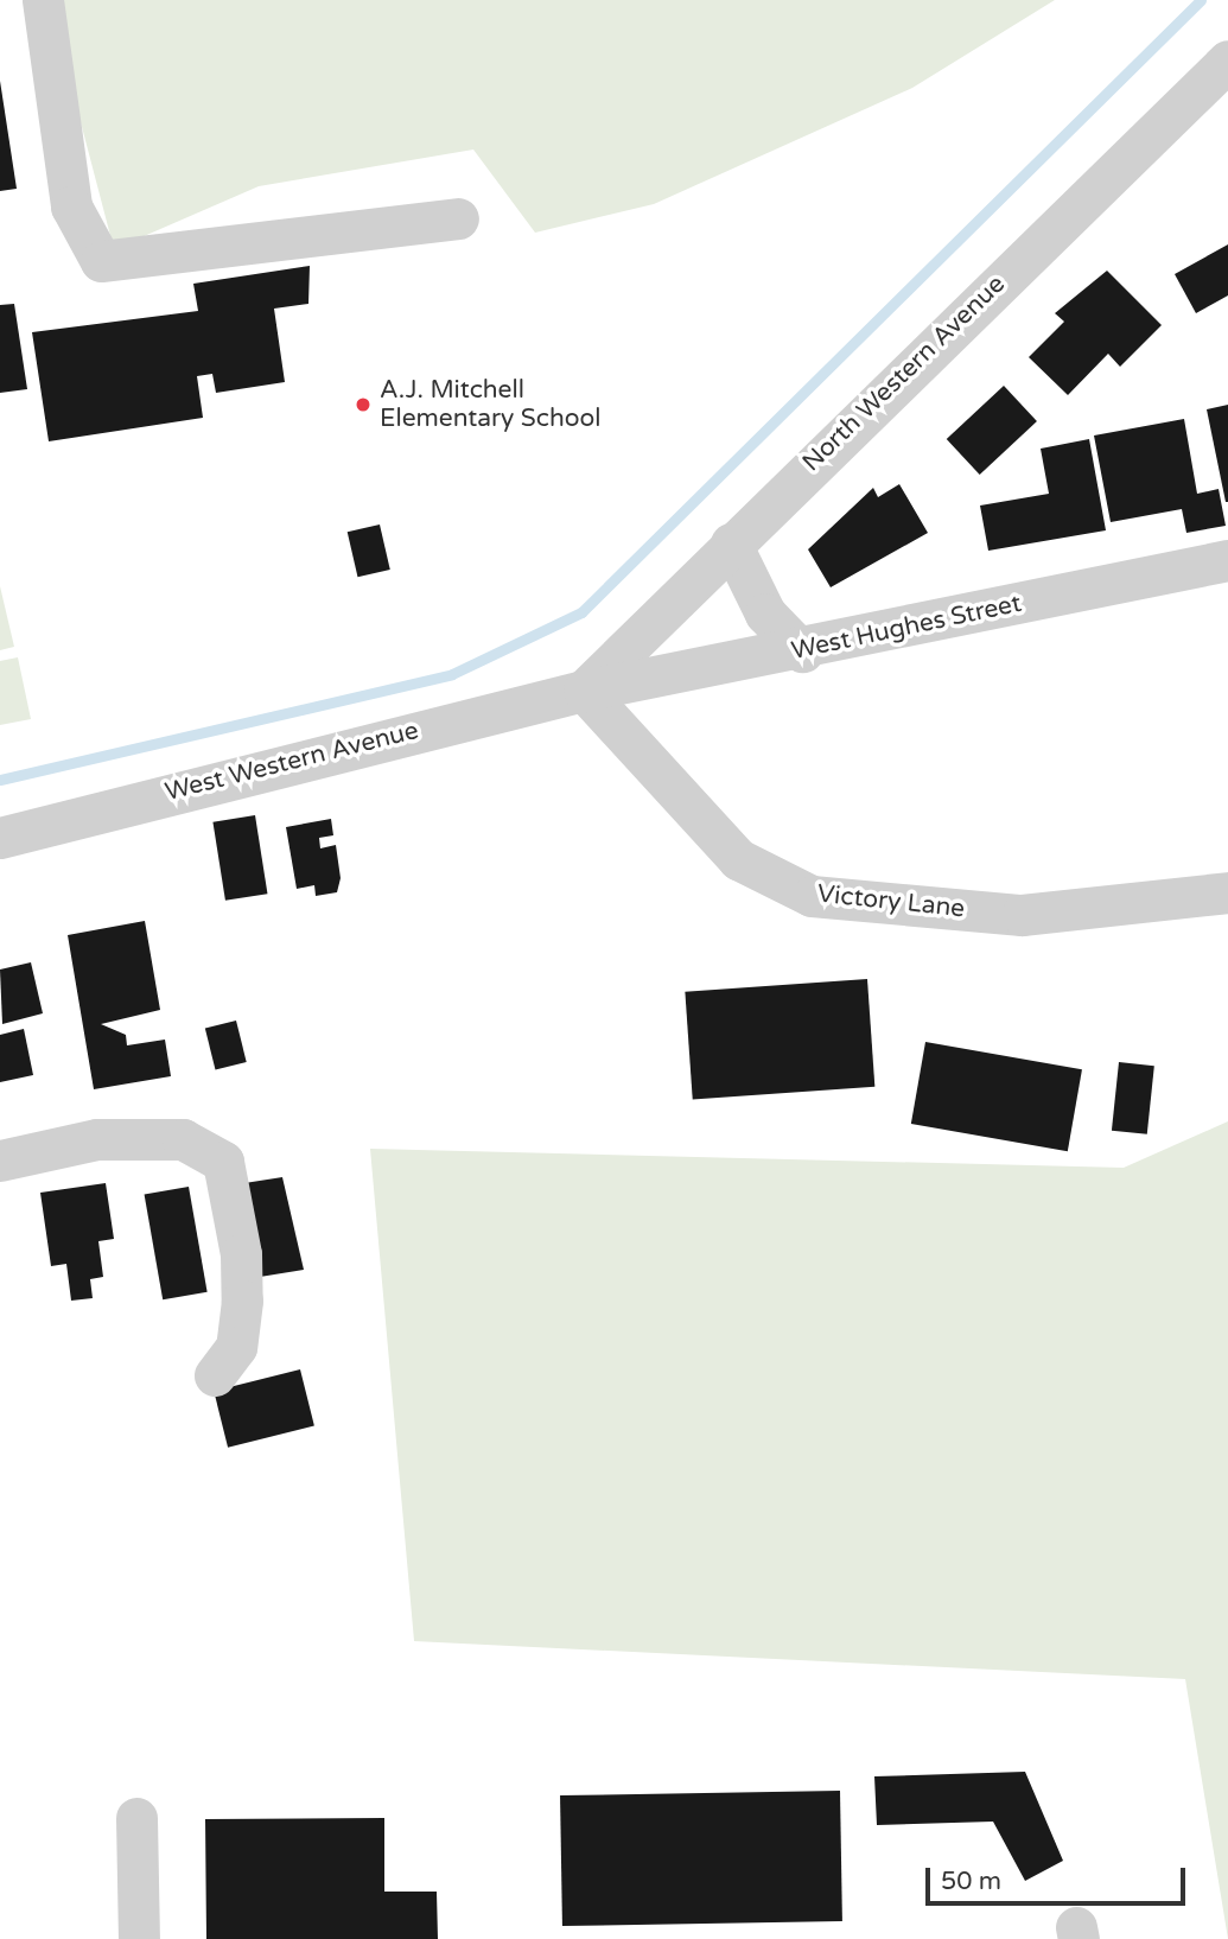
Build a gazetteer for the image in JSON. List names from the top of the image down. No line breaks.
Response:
{"streets":{"street":["North Western Avenue","West Hughes Street","West Western Avenue","Victory Lane"]},"crossings":[["North Western Avenue","West Hughes Street"],["North Western Avenue","West Western Avenue"],["North Western Avenue","Victory Lane"],["West Hughes Street","West Western Avenue"],["West Hughes Street","Victory Lane"],["West Western Avenue","Victory Lane"]],"places":["A.J. Mitchell Elementary School"],"scale_bar":"50 m"}
